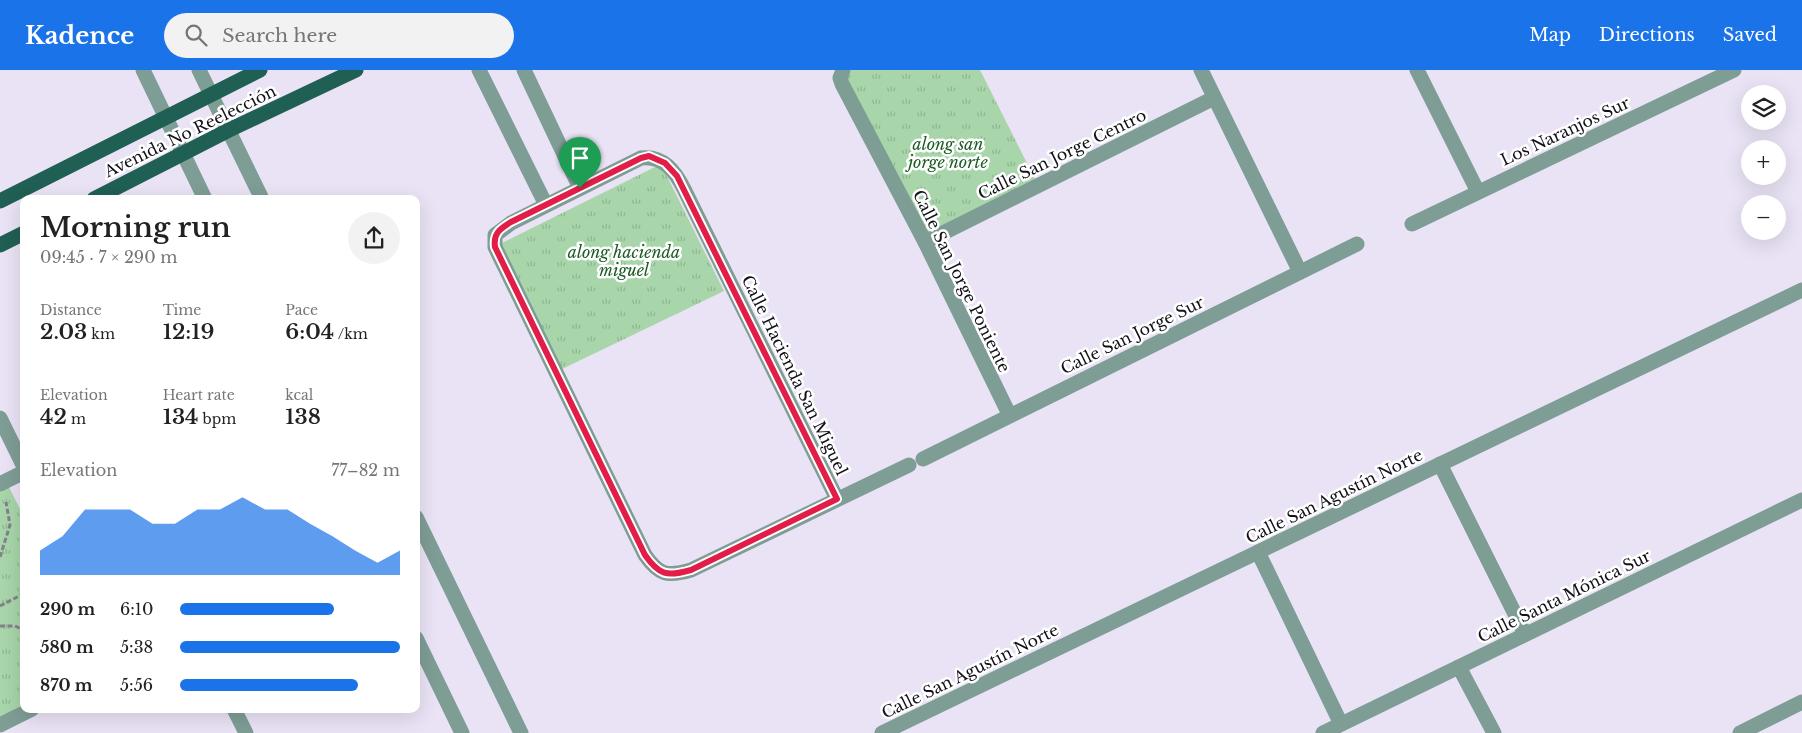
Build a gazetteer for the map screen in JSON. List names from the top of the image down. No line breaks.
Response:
{"streets":{"main road":["Avenida No Reelección"],"street":["Los Naranjos Sur","Calle San Jorge Centro","Calle San Jorge Poniente","Calle San Jorge Sur","Calle Hacienda San Miguel","Calle San Agustín Norte","Calle Santa Mónica Sur"]},"crossings":[["Calle San Jorge Centro","Calle San Jorge Poniente"],["Calle San Jorge Poniente","Calle San Jorge Sur"],["Calle San Jorge Sur","Calle Hacienda San Miguel"]],"parks":["along san jorge norte","along hacienda miguel"],"page":{"header":"Kadence","search":"Search here","nav":["Map","Directions","Saved"],"map_buttons":["+","−"],"heading":["Morning run","09:45 · 7 × 290 m"],"stats":[["Distance","2.03 km"],["Time","12:19"],["Pace","6:04 /km"],["Elevation","42 m"],["Heart rate","134 bpm"],["kcal","138"]],"chart":["Elevation","77–82 m"],"list":[{"name":"290 m","note":"6:10"},{"name":"580 m","note":"5:38"},{"name":"870 m","note":"5:56"}]}}
